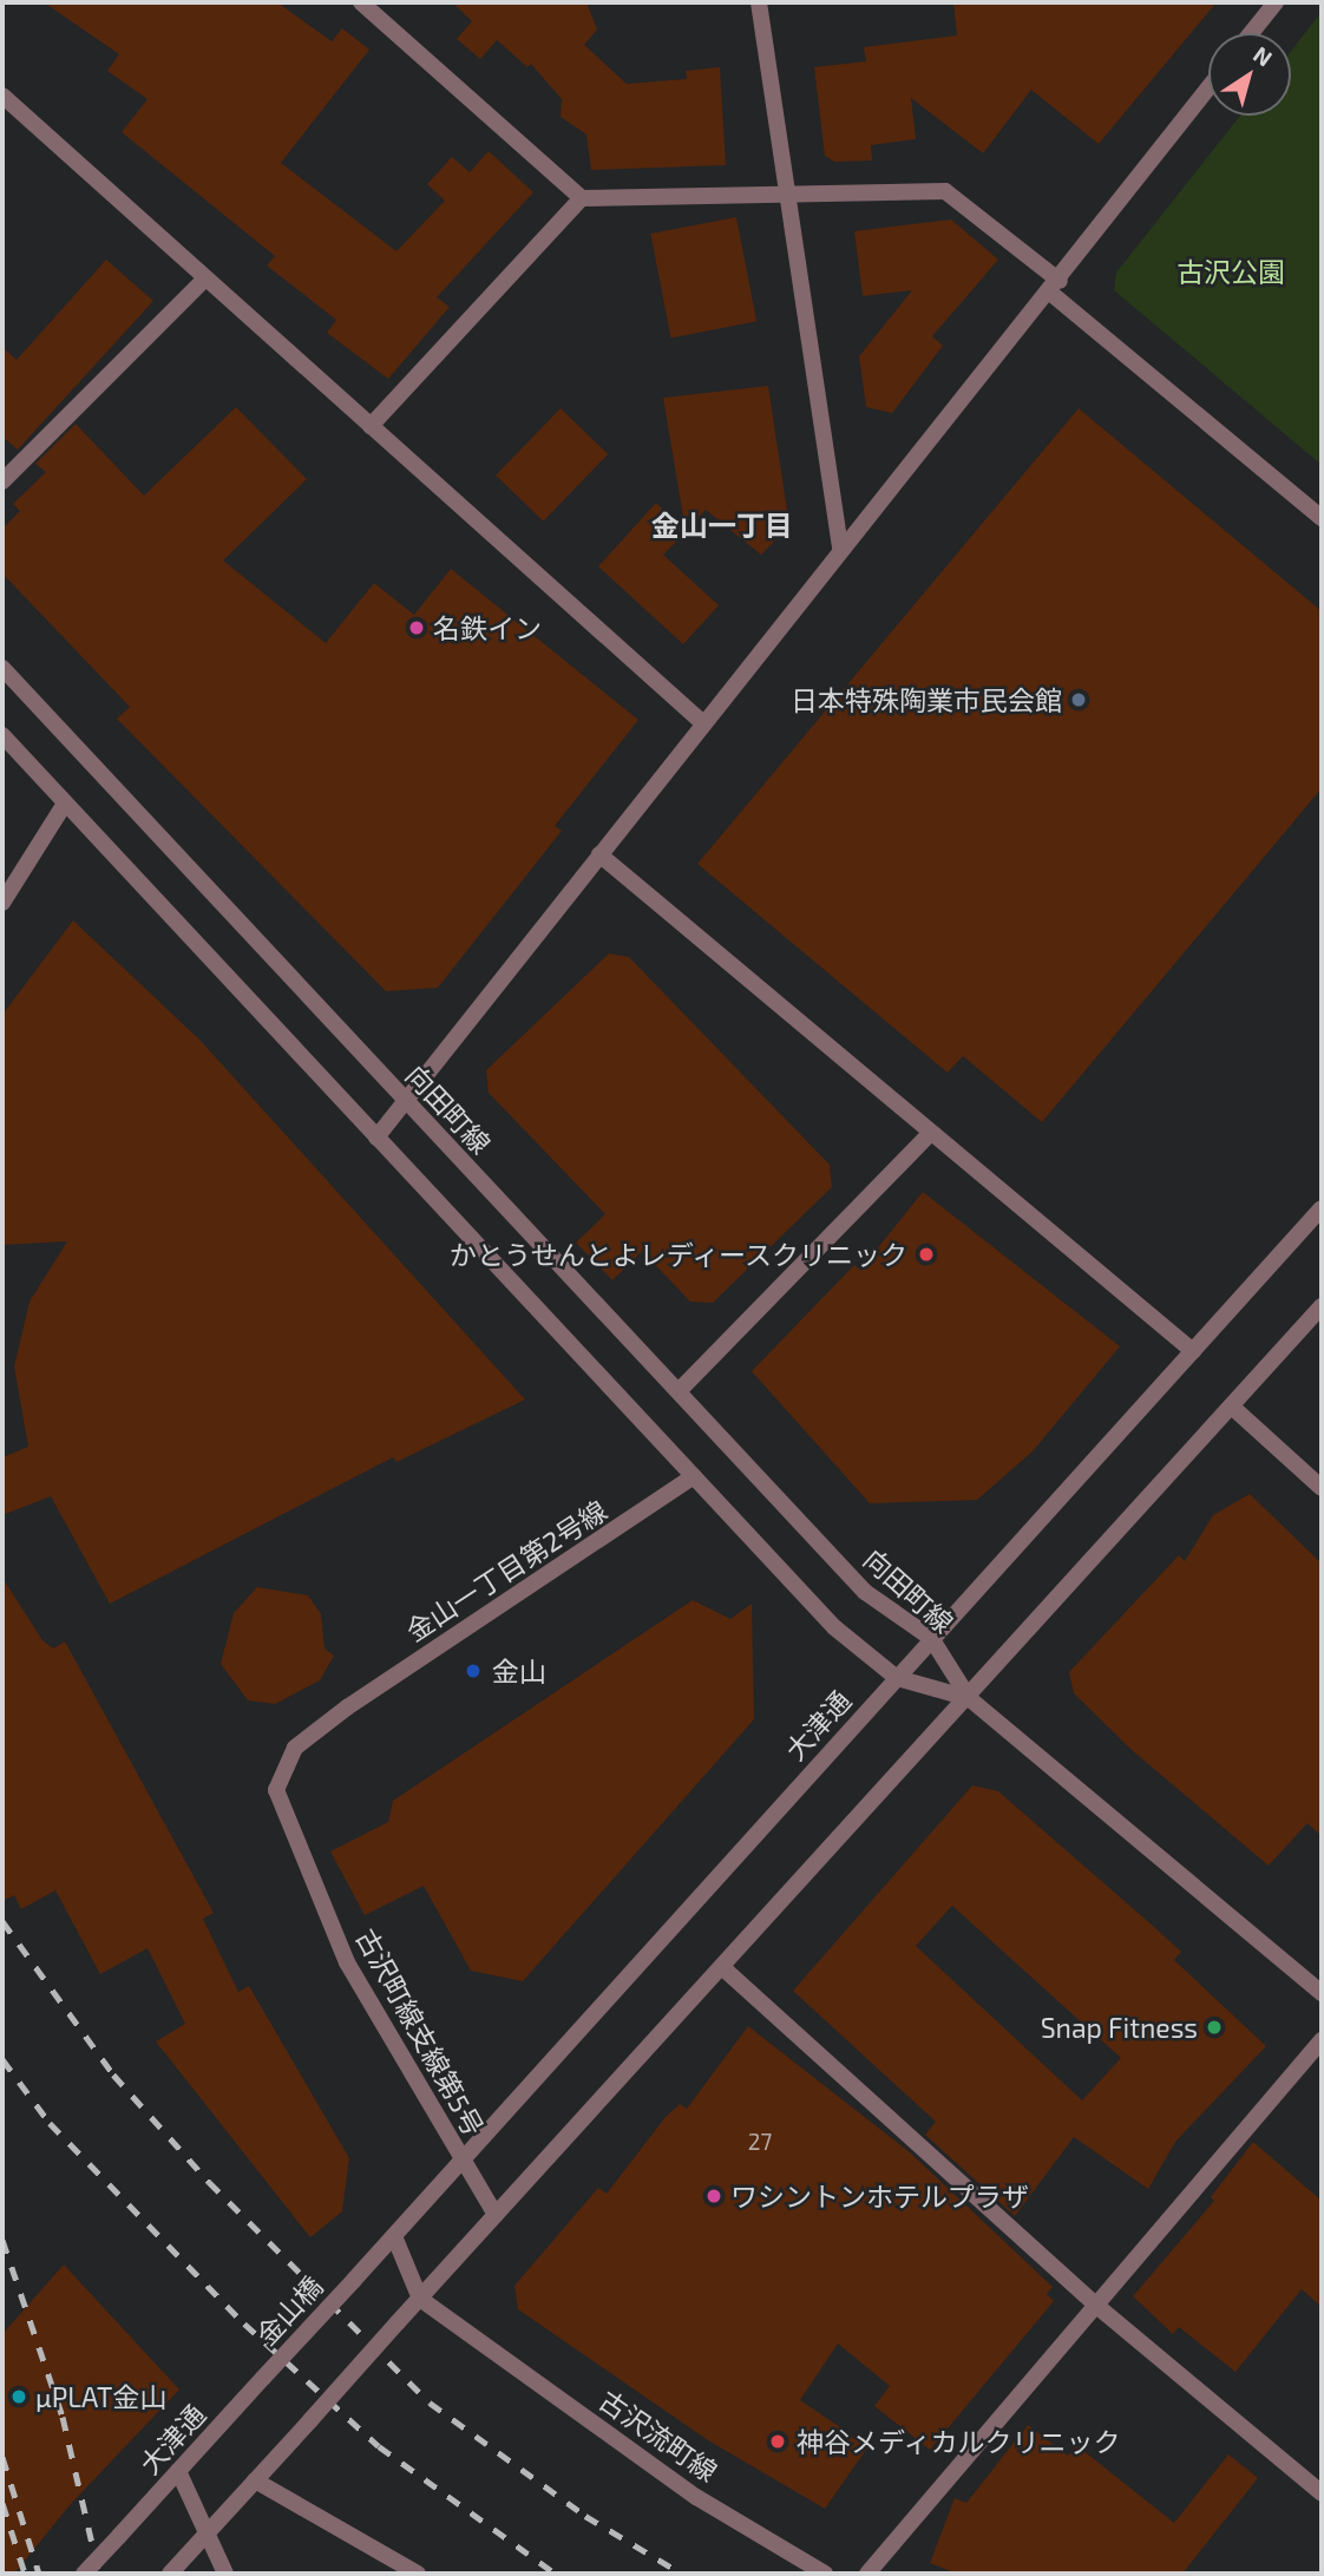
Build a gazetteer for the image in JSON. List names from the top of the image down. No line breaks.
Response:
{"streets":{"street":["向田町線","金山一丁目第2号線","大津通","古沢町線支線第5号","金山橋","古沢流町線"]},"crossings":[["向田町線","大津通"],["金山一丁目第2号線","古沢町線支線第5号"],["大津通","古沢町線支線第5号"],["大津通","金山橋"]],"districts":["金山一丁目"],"parks":["古沢公園"],"places":["名鉄イン","日本特殊陶業市民会館","かとうせんとよレディースクリニック","金山","Snap Fitness","ワシントンホテルプラザ","μPLAT金山","神谷メディカルクリニック"],"house_numbers":["27"],"north":"top right"}
